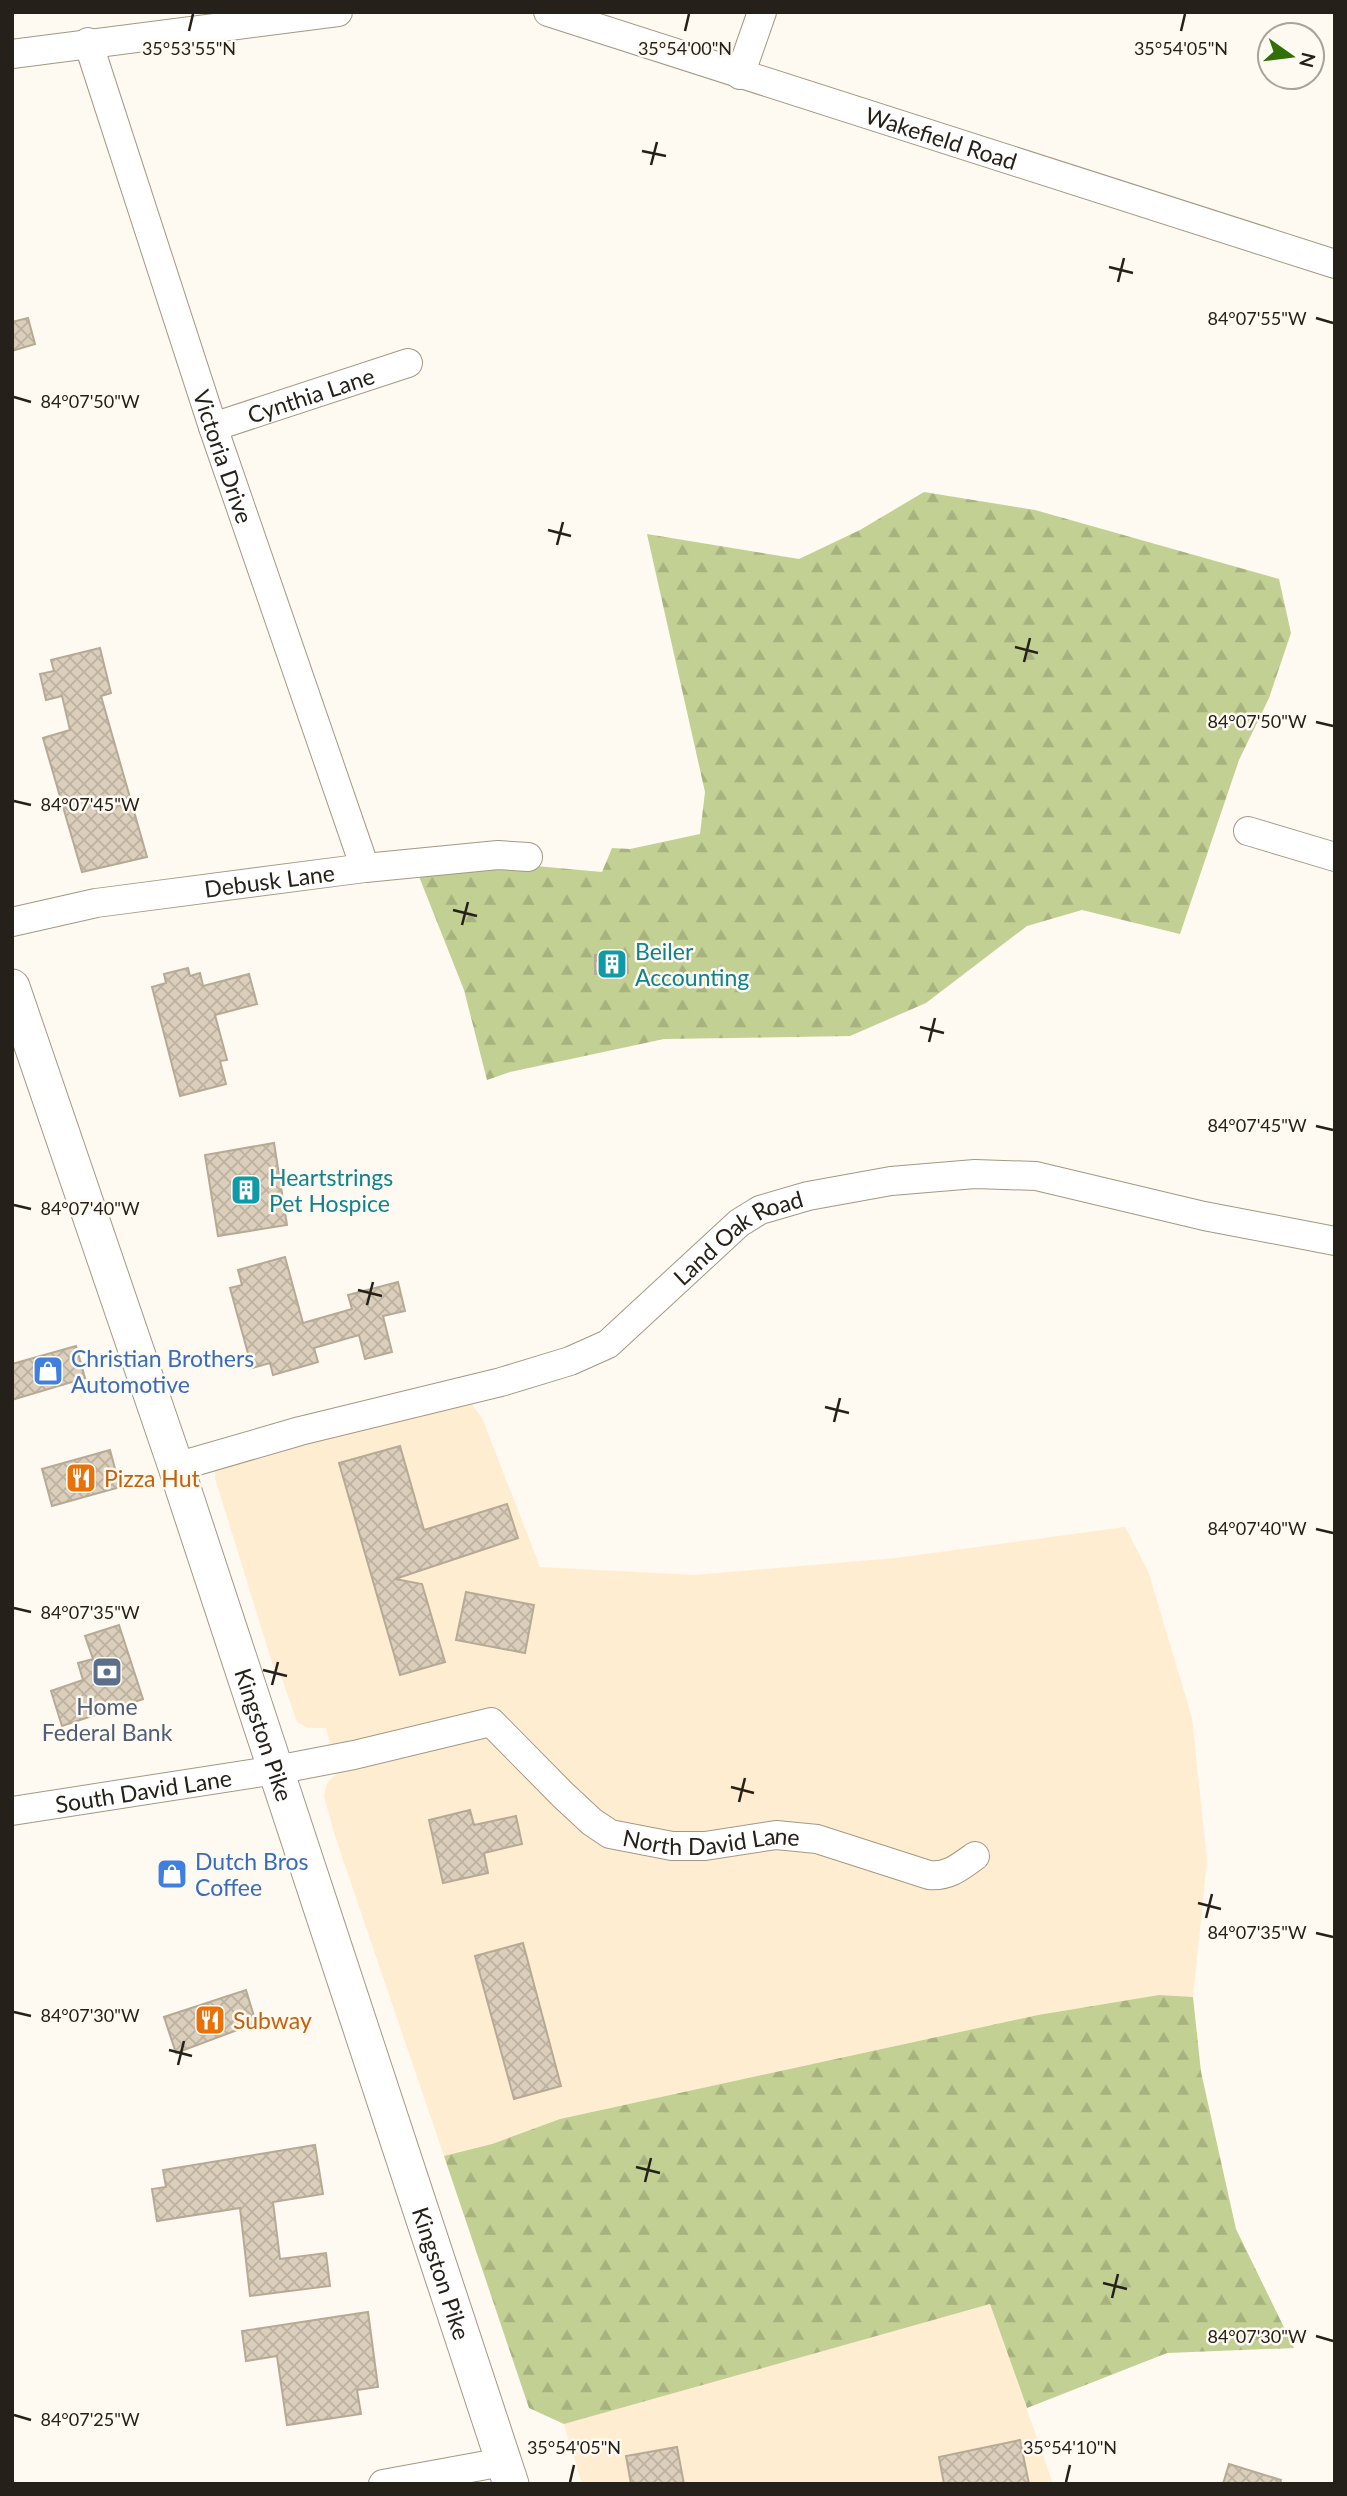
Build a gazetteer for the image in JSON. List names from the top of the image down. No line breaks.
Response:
{"streets":{"main road":["Kingston Pike"],"street":["Wakefield Road","Cynthia Lane","Victoria Drive","Debusk Lane","Land Oak Road","South David Lane","North David Lane"]},"crossings":[["Cynthia Lane","Victoria Drive"],["Victoria Drive","Debusk Lane"],["Land Oak Road","Kingston Pike"],["Kingston Pike","South David Lane"],["Kingston Pike","North David Lane"],["South David Lane","North David Lane"]],"places":{"building":["Beiler Accounting","Heartstrings Pet Hospice"],"shop":["Christian Brothers Automotive","Dutch Bros Coffee"],"restaurant":["Pizza Hut","Subway"],"bank":["Home Federal Bank"]},"north":"right","coordinates":["35°53'55\"N","35°54'00\"N","35°54'05\"N","84°07'55\"W","84°07'50\"W","84°07'45\"W","84°07'40\"W","84°07'35\"W","84°07'30\"W","84°07'25\"W","35°54'10\"N"]}
